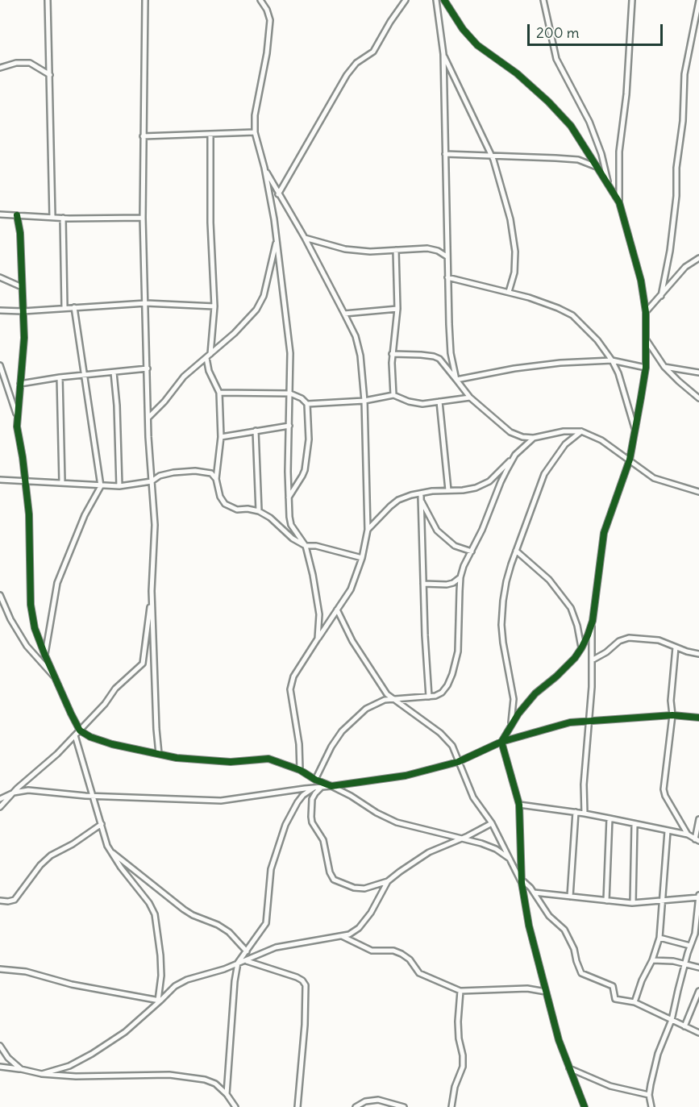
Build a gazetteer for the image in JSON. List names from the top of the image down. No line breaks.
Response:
{"scale_bar":"200 m"}
